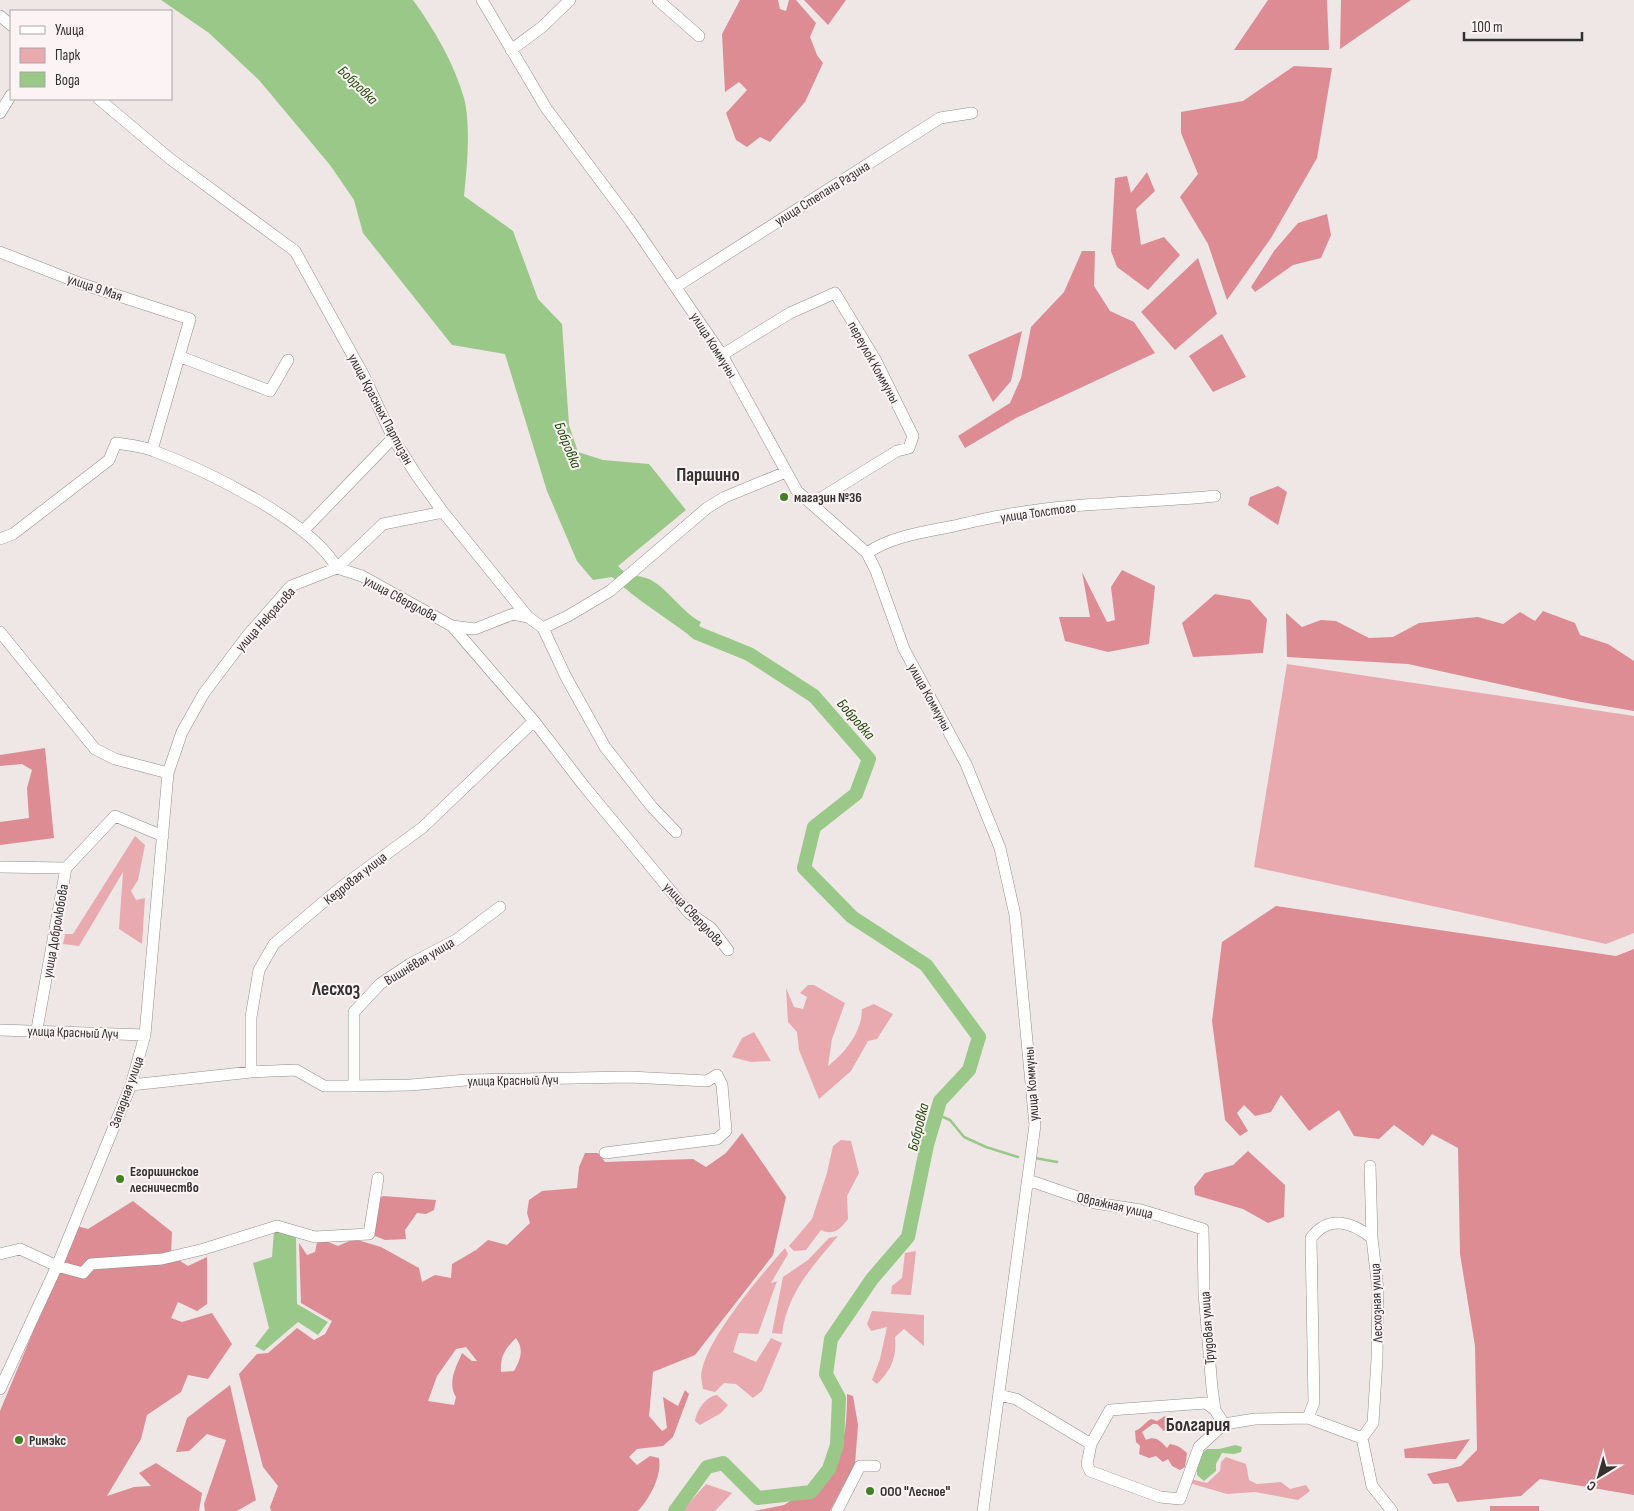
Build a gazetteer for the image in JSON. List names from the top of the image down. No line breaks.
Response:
{"streets":{"street":["улица Степана Разина","улица 9 Мая","улица Коммуны","переулок Коммуны","улица Красных Партизан","улица Толстого","улица Свердлова","улица Некрасова","Кедровая улица","улица Добролюбова","Вишнёвая улица","улица Красный Луч","Западная улица","Овражная улица","Лесхозная улица","Трудовая улица"]},"crossings":[["улица Степана Разина","улица Коммуны"],["улица Коммуны","переулок Коммуны"],["улица Коммуны","улица Толстого"],["улица Коммуны","Овражная улица"],["улица Красных Партизан","улица Некрасова"],["улица Свердлова","улица Некрасова"],["улица Свердлова","Кедровая улица"],["улица Некрасова","Западная улица"],["Кедровая улица","улица Красный Луч"],["улица Добролюбова","улица Красный Луч"],["Вишнёвая улица","улица Красный Луч"],["улица Красный Луч","Западная улица"],["Овражная улица","Трудовая улица"]],"districts":["Паршино","Лесхоз","Болгария"],"water":["Бобровка"],"places":["магазин №36","Егоршинское лесничество","Римэкс","ООО \"Лесное\""],"legend":["Улица","Парк","Вода"],"scale_bar":"100 m","north":"bottom left"}
